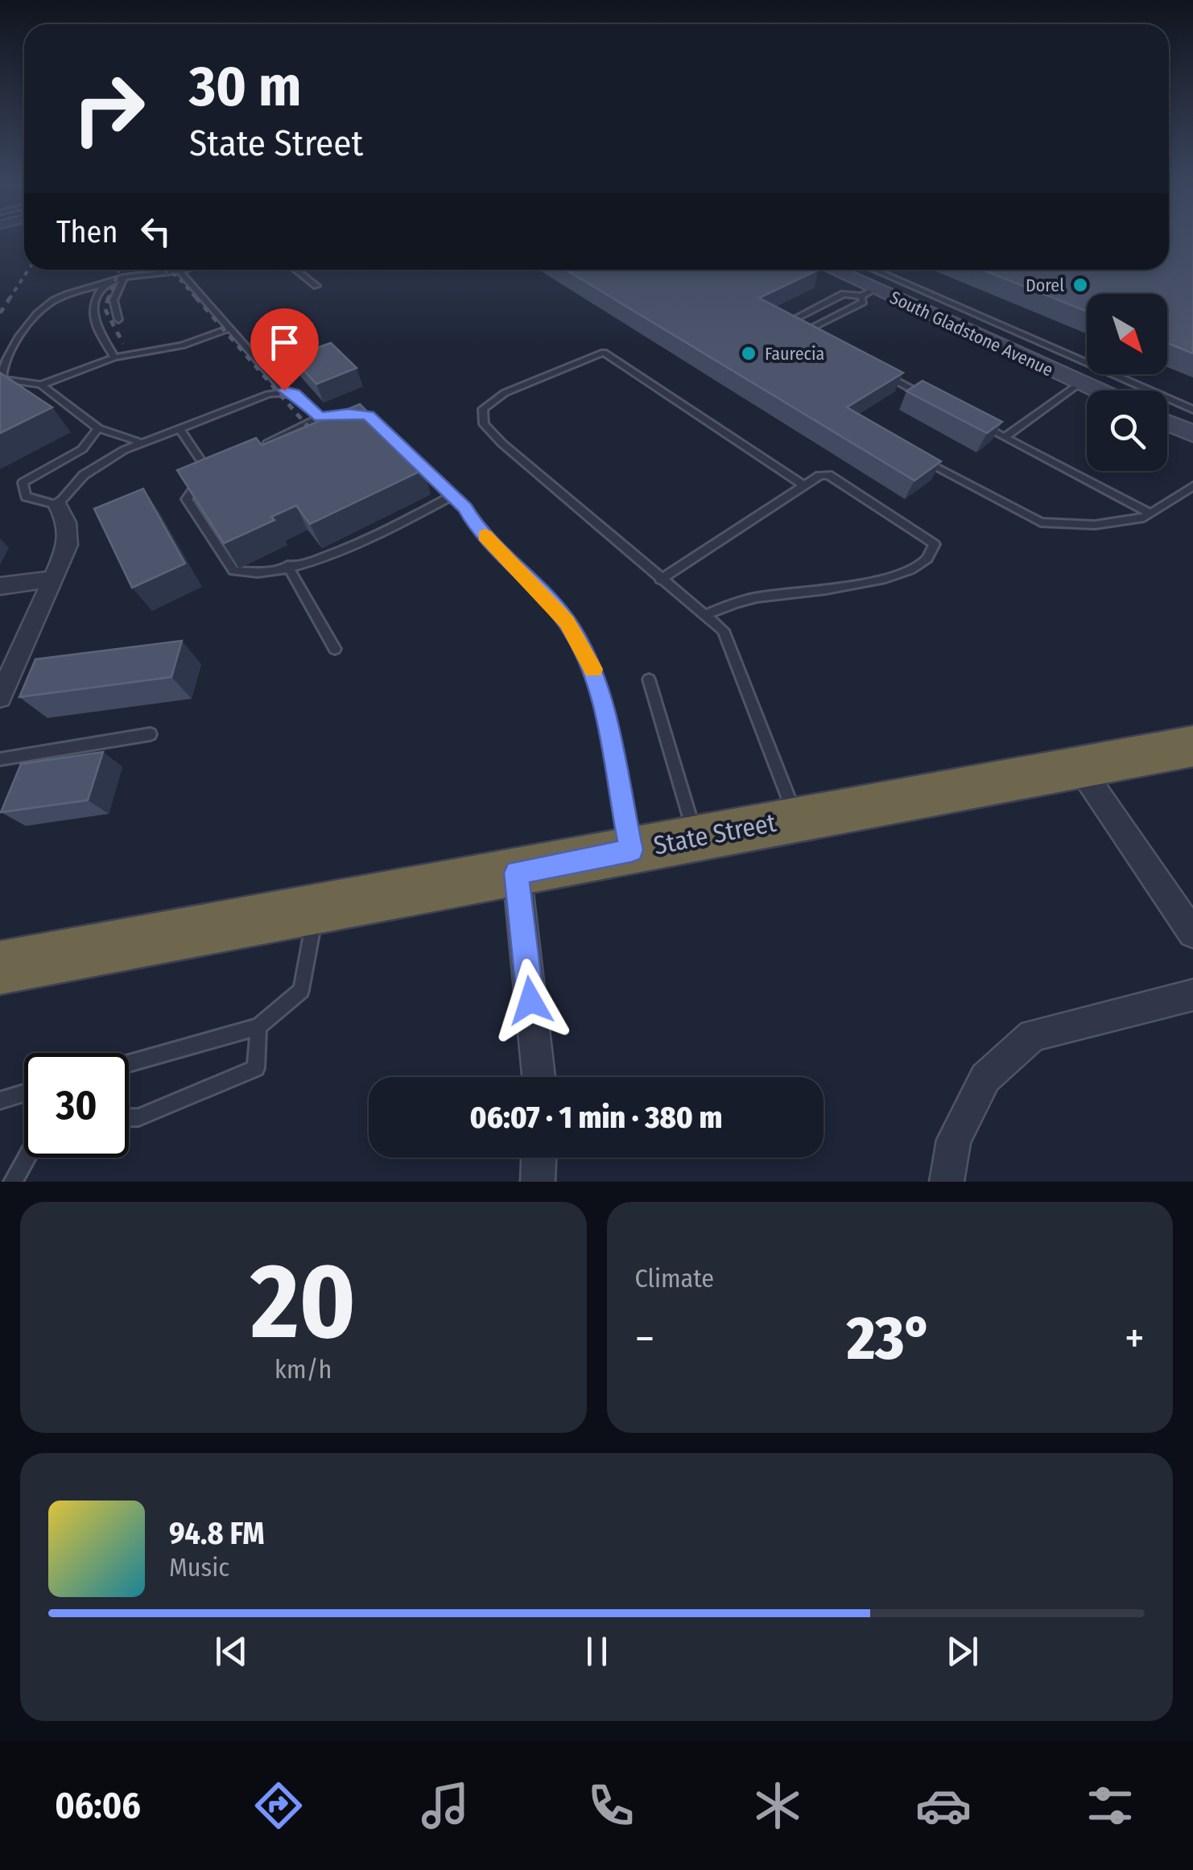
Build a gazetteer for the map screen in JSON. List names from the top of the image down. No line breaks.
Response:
{"streets":{"highway":["State Street"],"street":["South Gladstone Avenue"]},"places":["Dorel","Faurecia"],"north":"bottom right","page":{"turn":["30 m","State Street"],"then":"Then","limit":"30","trip":"06:07 · 1 min · 380 m","tile":[["20","km/h"],"Climate"],"heat":["−","23°","+"],"song":["94.8 FM","Music"],"tabs":"06:06"}}
